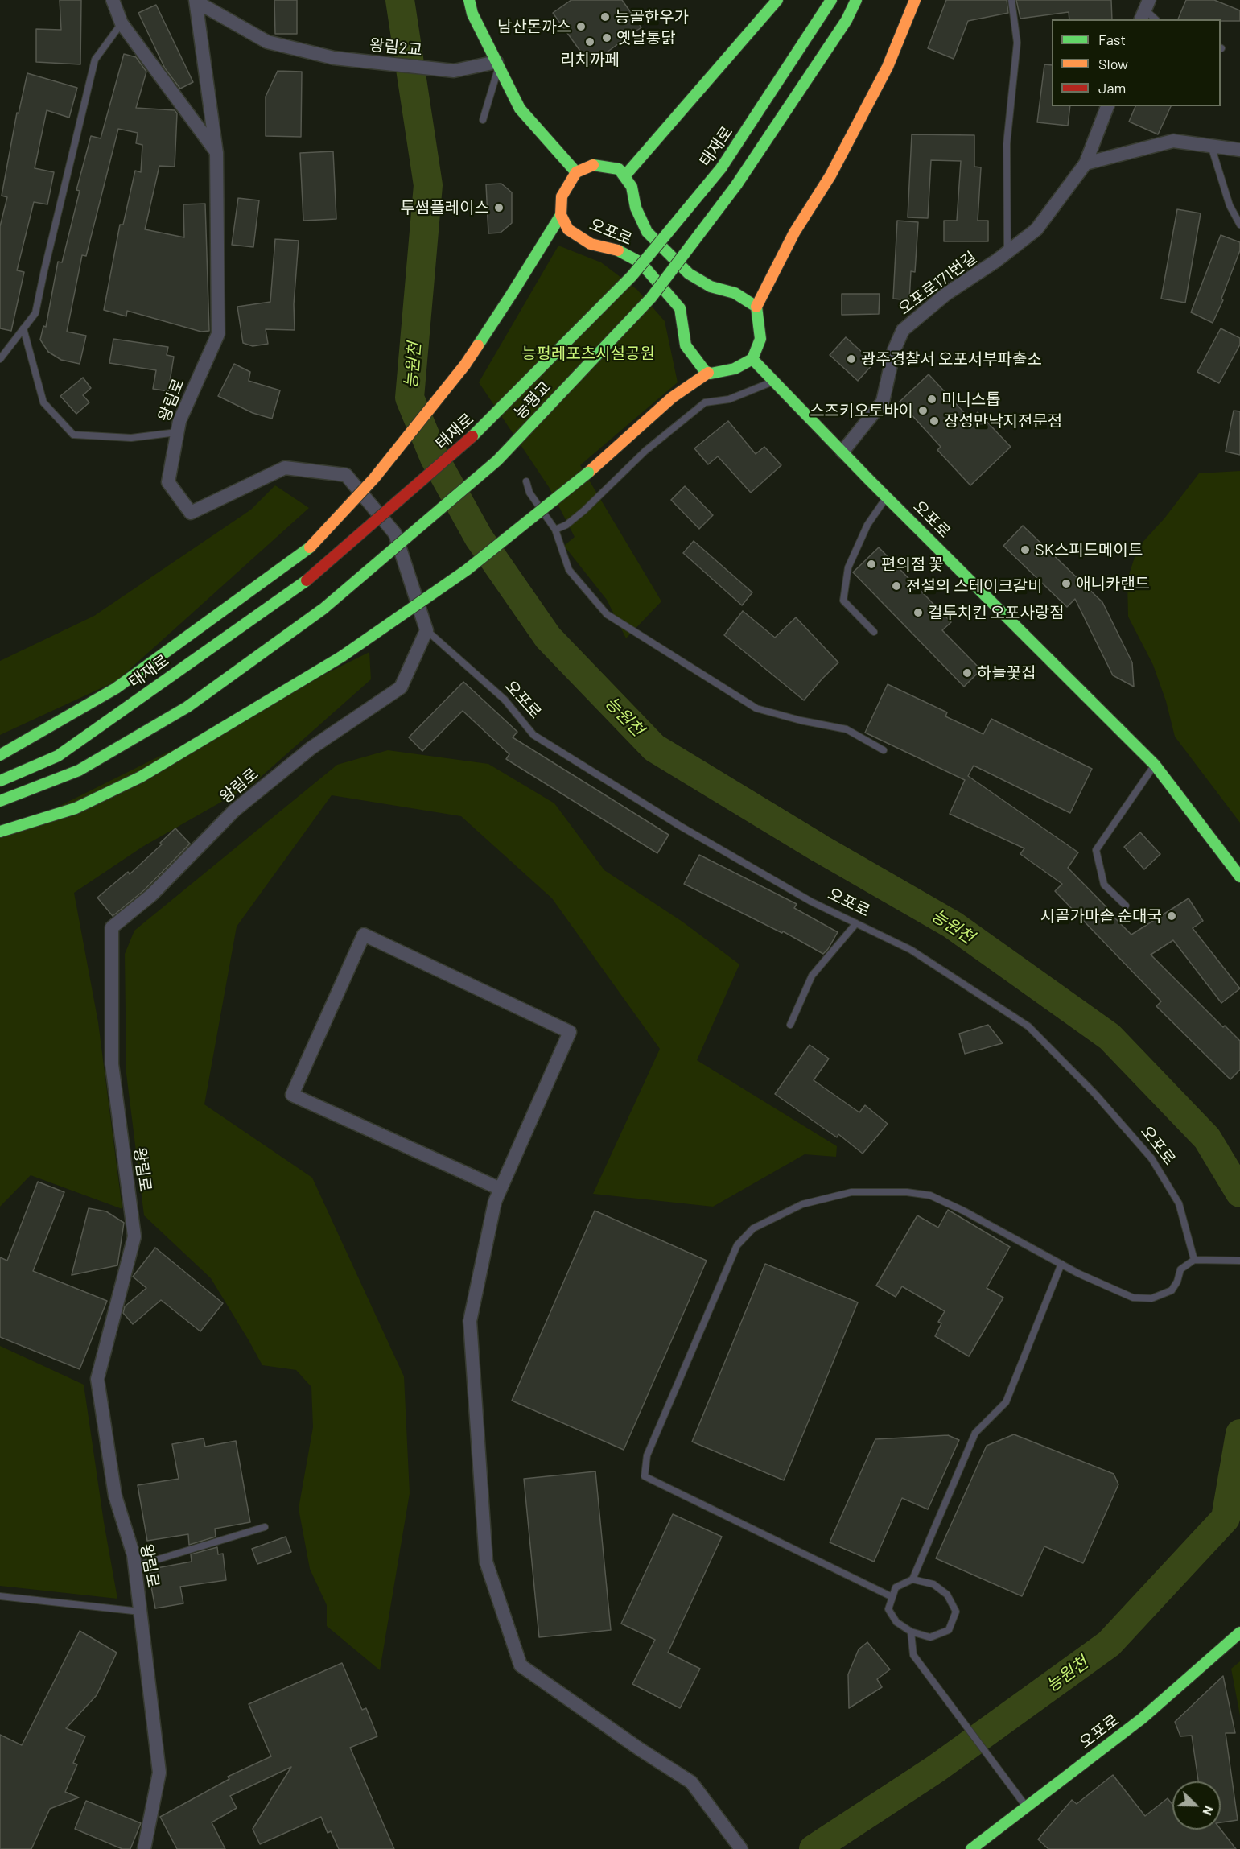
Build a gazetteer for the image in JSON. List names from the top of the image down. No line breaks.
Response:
{"streets":{"main road":["태재로","오포로","능평교"],"street":["왕림2교","오포로171번길","왕림로"]},"crossings":[["왕림2교","왕림로"],["오포로","오포로171번길"],["오포로","왕림로"]],"water":["능원천"],"parks":["능평레포츠시설공원"],"places":["능골한우가","남산돈까스","옛날통닭","리치까페","투썸플레이스","광주경찰서 오포서부파출소","미니스톱","스즈키오토바이","장성만낙지전문점","SK스피드메이트","편의점 꽃","애니카랜드","전설의 스테이크갈비","컬투치킨 오포사랑점","하늘꽃집","시골가마솥 순대국"],"legend":["Fast","Slow","Jam"],"north":"bottom right"}
